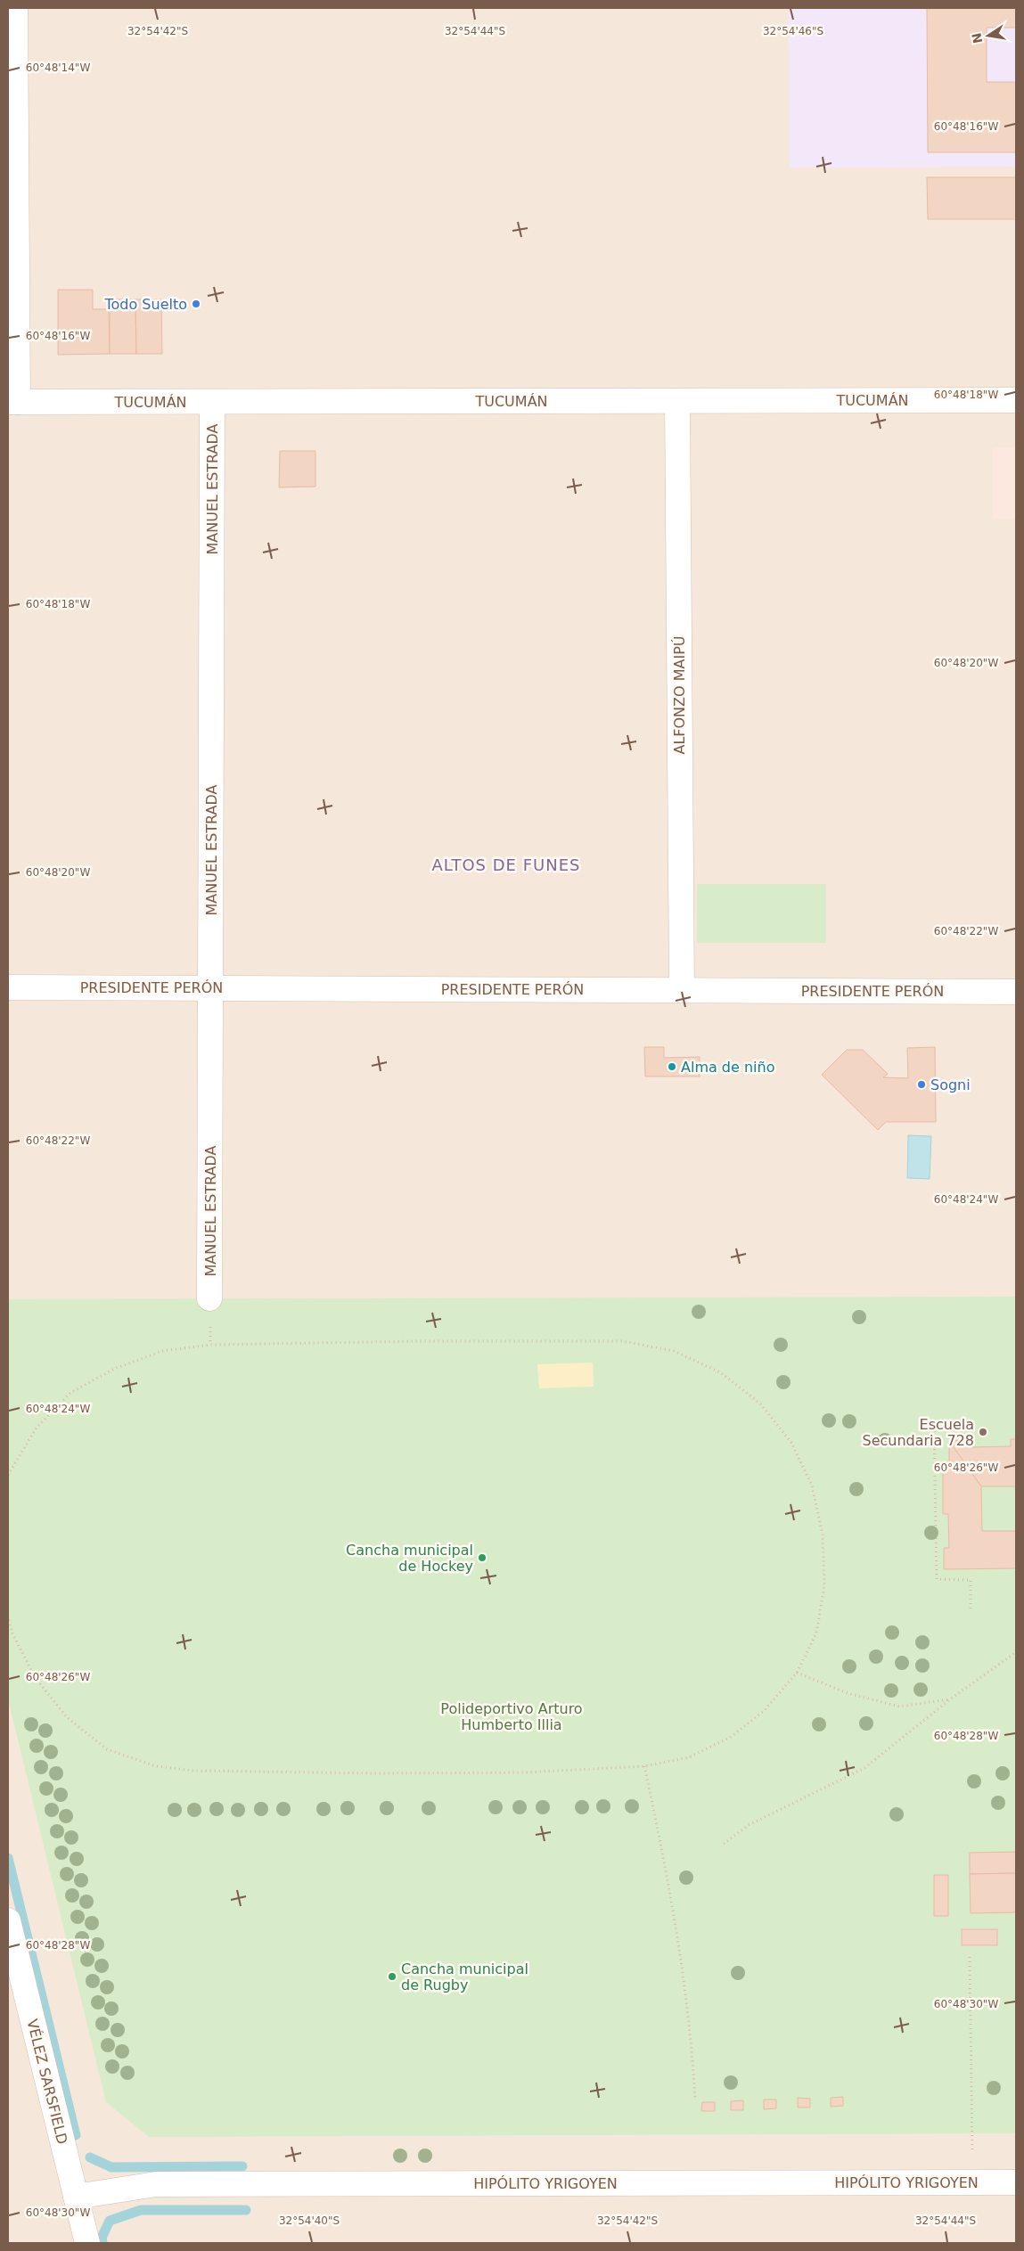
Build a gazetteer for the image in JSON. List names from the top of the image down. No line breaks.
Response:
{"streets":{"street":["TUCUMÁN","MANUEL ESTRADA","ALFONZO MAIPÚ","PRESIDENTE PERÓN","VÉLEZ SARSFIELD","HIPÓLITO YRIGOYEN"]},"crossings":[["TUCUMÁN","MANUEL ESTRADA"],["TUCUMÁN","ALFONZO MAIPÚ"],["MANUEL ESTRADA","PRESIDENTE PERÓN"],["ALFONZO MAIPÚ","PRESIDENTE PERÓN"],["VÉLEZ SARSFIELD","HIPÓLITO YRIGOYEN"]],"districts":["ALTOS DE FUNES"],"parks":["Polideportivo Arturo Humberto Illia"],"places":["Todo Suelto","Alma de niño","Sogni","Escuela Secundaria 728","Cancha municipal de Hockey","Cancha municipal de Rugby"],"north":"left","coordinates":["32°54'42\"S","32°54'44\"S","32°54'46\"S","60°48'14\"W","60°48'16\"W","60°48'18\"W","60°48'20\"W","60°48'22\"W","60°48'24\"W","60°48'26\"W","60°48'28\"W","60°48'30\"W","32°54'40\"S"]}
